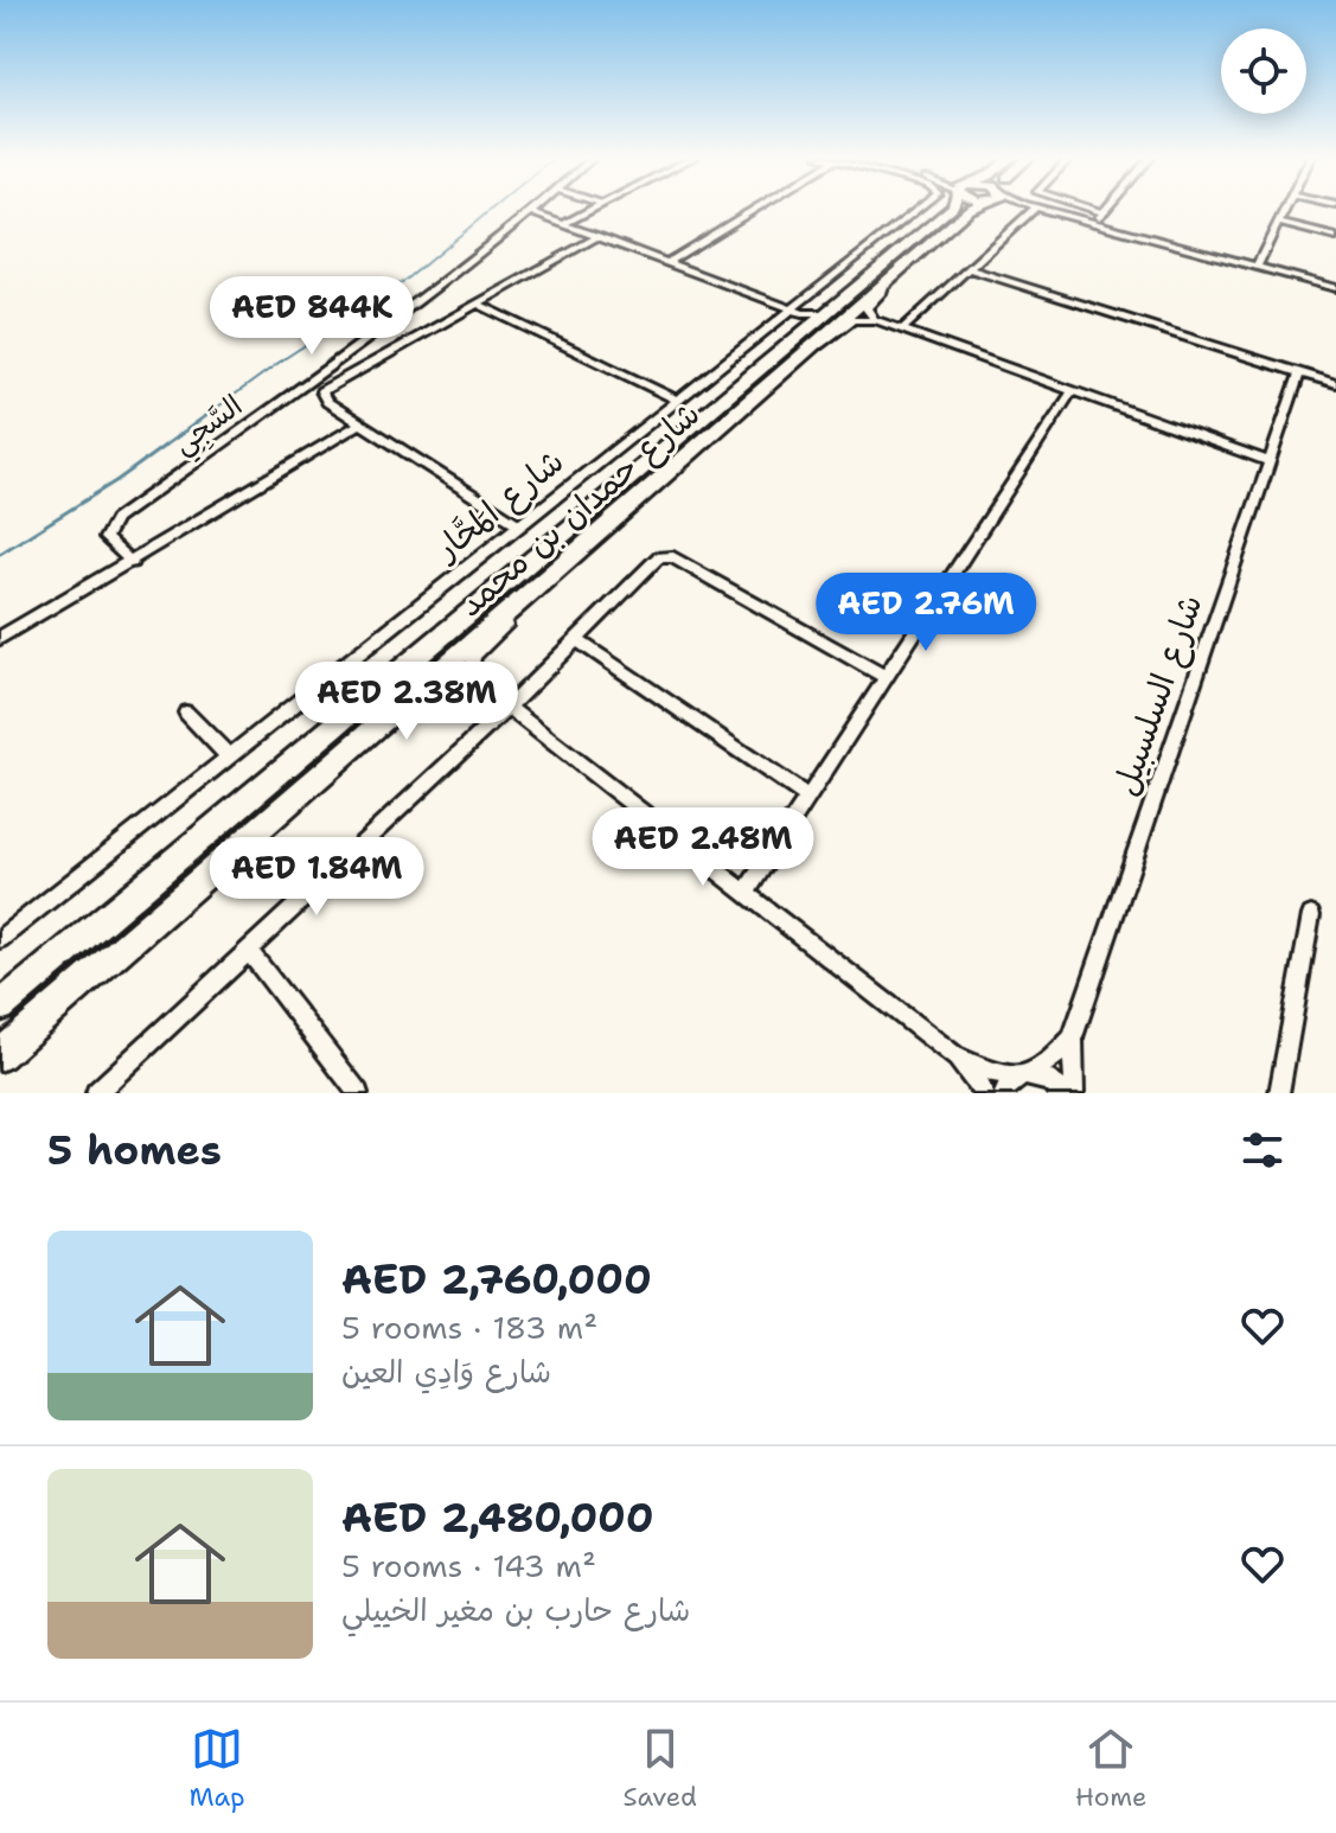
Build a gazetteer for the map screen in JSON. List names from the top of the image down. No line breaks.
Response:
{"streets":{"main road":["شارع حمدان بن محمد"],"street":["السَّجِي","شارع المَحَّار","شارع السلسبيل"]},"crossings":[["شارع المَحَّار","شارع حمدان بن محمد"]],"page":{"price":["AED 844K","AED 2.76M","AED 2.38M","AED 2.48M","AED 1.84M"],"heading":"5 homes","list":[{"name":"AED 2,760,000","note":"5 rooms · 183 m² · شارع وَادِي العين"},{"name":"AED 2,480,000","note":"5 rooms · 143 m² · شارع حارب بن مغير الخييلي"}],"tabs":["Map","Saved","Home"]}}
